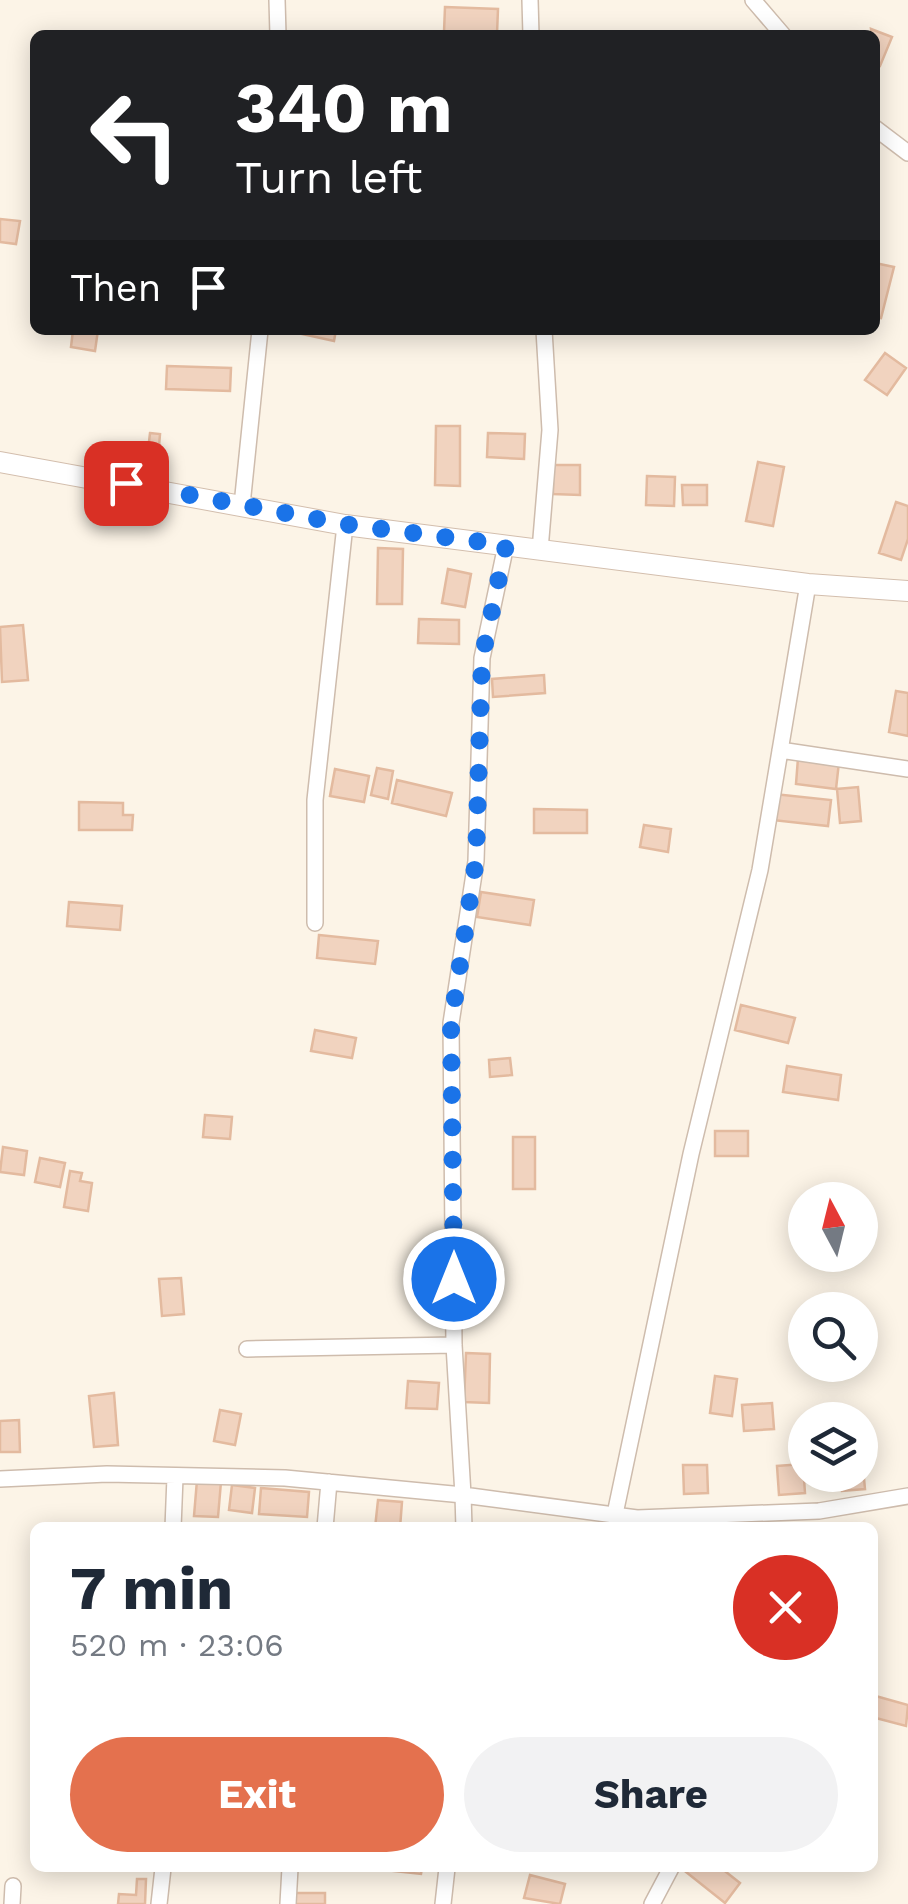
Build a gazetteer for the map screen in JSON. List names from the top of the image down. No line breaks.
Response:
{"north":"top","page":{"turn":["340 m","Turn left"],"then":"Then","heading":["7 min","520 m · 23:06"],"buttons":["Exit","Share"]}}
